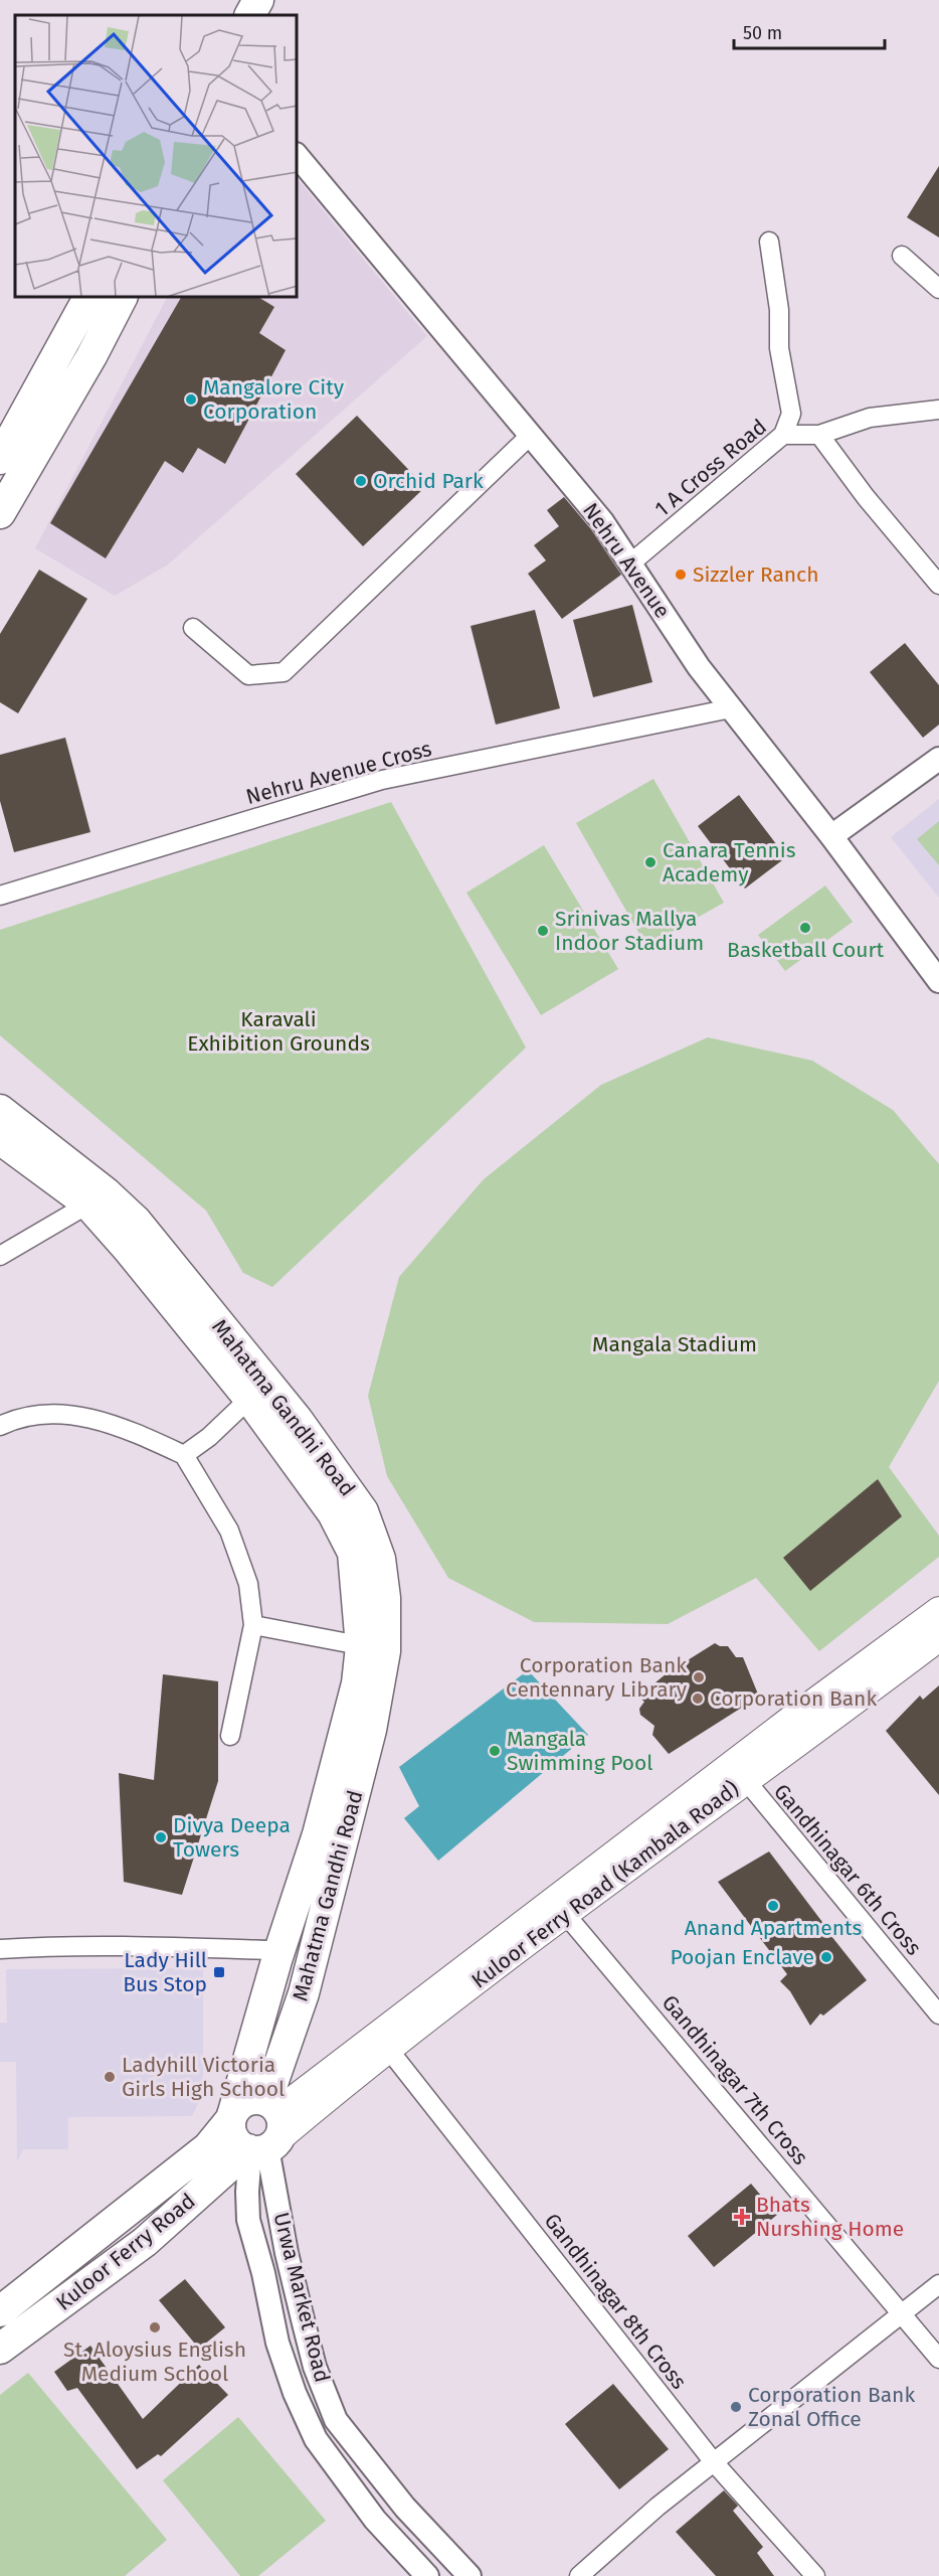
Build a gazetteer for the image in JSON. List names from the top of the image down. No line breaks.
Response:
{"streets":{"main road":["Mahatma Gandhi Road","Kuloor Ferry Road (Kambala Road)","Kuloor Ferry Road"],"street":["1 A Cross Road","Nehru Avenue","Nehru Avenue Cross","Gandhinagar 6th Cross","Gandhinagar 7th Cross","Urwa Market Road","Gandhinagar 8th Cross"]},"crossings":[["1 A Cross Road","Nehru Avenue"],["Nehru Avenue","Nehru Avenue Cross"],["Mahatma Gandhi Road","Kuloor Ferry Road (Kambala Road)"],["Mahatma Gandhi Road","Kuloor Ferry Road"],["Mahatma Gandhi Road","Urwa Market Road"],["Gandhinagar 6th Cross","Kuloor Ferry Road (Kambala Road)"],["Kuloor Ferry Road (Kambala Road)","Gandhinagar 7th Cross"],["Kuloor Ferry Road (Kambala Road)","Kuloor Ferry Road"],["Kuloor Ferry Road (Kambala Road)","Urwa Market Road"],["Kuloor Ferry Road (Kambala Road)","Gandhinagar 8th Cross"],["Kuloor Ferry Road","Urwa Market Road"]],"parks":["Karavali Exhibition Grounds","Mangala Stadium"],"places":{"other":["Mangalore City Corporation","Orchid Park","Sizzler Ranch","Canara Tennis Academy","Basketball Court","Srinivas Mallya Indoor Stadium","Corporation Bank Centennary Library","Corporation Bank","Mangala Swimming Pool","Divya Deepa Towers","Anand Apartments","Poojan Enclave","Ladyhill Victoria Girls High School","St. Aloysius English Medium School","Corporation Bank Zonal Office"],"transit":["Lady Hill Bus Stop"],"health":["Bhats Nurshing Home"]},"scale_bar":"50 m"}
